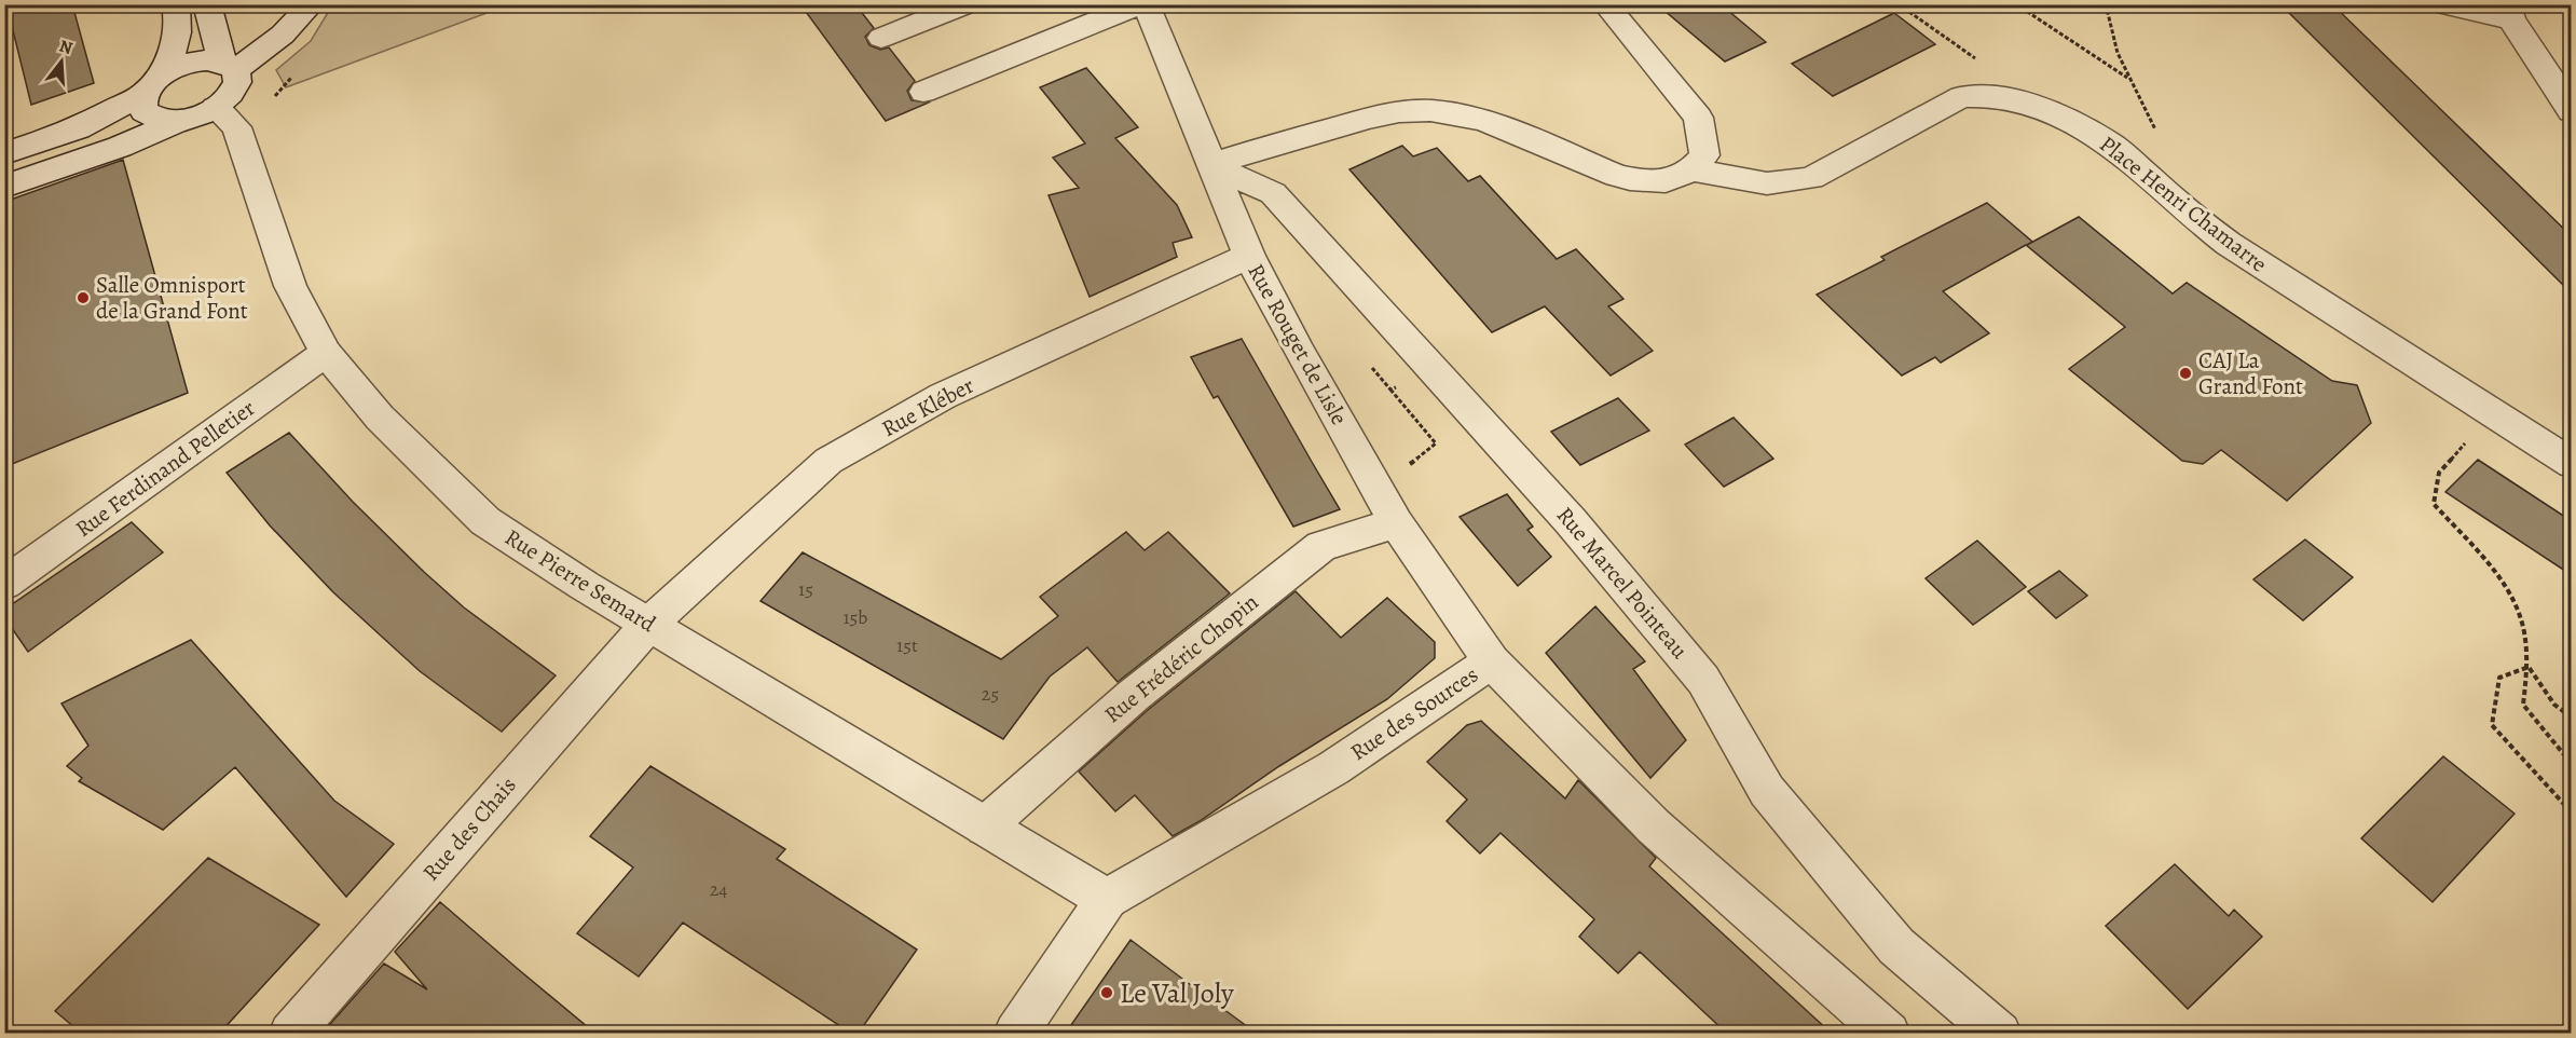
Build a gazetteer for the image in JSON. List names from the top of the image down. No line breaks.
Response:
{"streets":{"street":["Place Henri Chamarre","Rue Rouget de Lisle","Rue Kléber","Rue Ferdinand Pelletier","Rue Pierre Semard","Rue Marcel Pointeau","Rue Frédéric Chopin","Rue des Sources","Rue des Chais"]},"crossings":[["Rue Rouget de Lisle","Rue Kléber"],["Rue Rouget de Lisle","Rue Marcel Pointeau"],["Rue Rouget de Lisle","Rue Frédéric Chopin"],["Rue Rouget de Lisle","Rue des Sources"],["Rue Kléber","Rue Pierre Semard"],["Rue Kléber","Rue des Chais"],["Rue Ferdinand Pelletier","Rue Pierre Semard"],["Rue Pierre Semard","Rue Frédéric Chopin"],["Rue Pierre Semard","Rue des Sources"],["Rue Pierre Semard","Rue des Chais"]],"places":["Salle Omnisport de la Grand Font","CAJ La Grand Font","Le Val Joly"],"house_numbers":["15","15b","15t","25","24"],"north":"top"}
